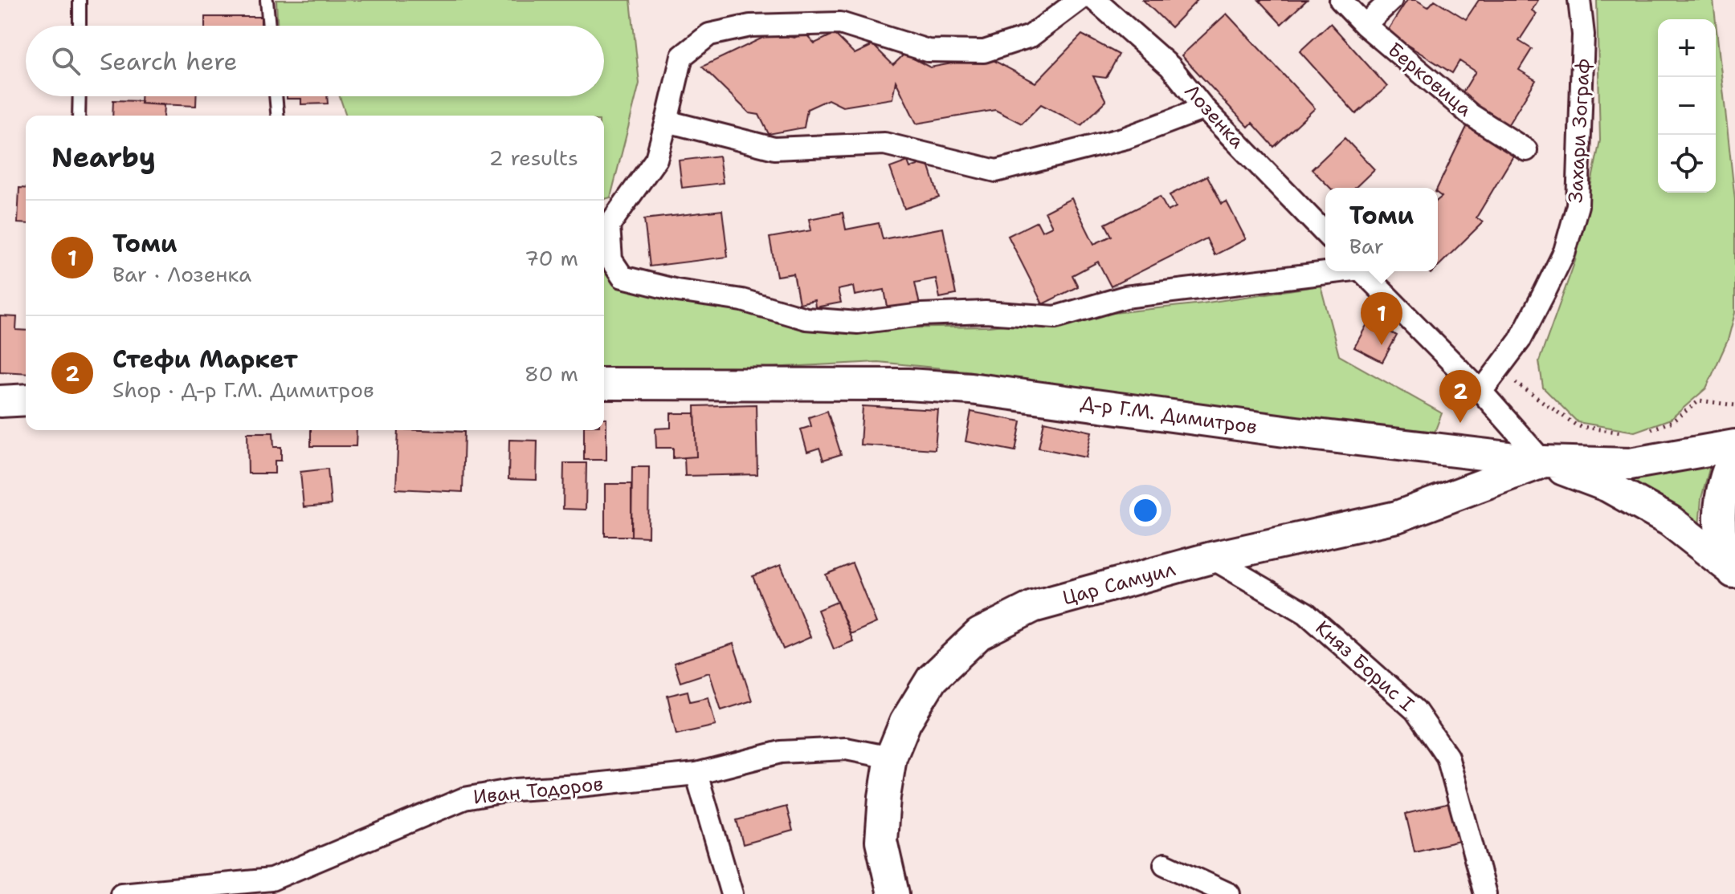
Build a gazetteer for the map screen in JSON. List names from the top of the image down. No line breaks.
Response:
{"streets":{"street":["Берковица","Лозенка","Захари Зограф","Д-р Г.М. Димитров","Цар Самуил","Княз Борис I","Иван Тодоров"]},"crossings":[["Д-р Г.М. Димитров","Цар Самуил"],["Цар Самуил","Княз Борис I"],["Цар Самуил","Иван Тодоров"]],"page":{"map_buttons":["+","−"],"search":"Search here","heading":["Nearby","2 results"],"popup":["Томи","Bar"],"list":[{"mark":"1","name":"Томи","note":"Bar · Лозенка","value":"70 m"},{"mark":"2","name":"Стефи Маркет","note":"Shop · Д-р Г.М. Димитров","value":"80 m"}],"pins":["1","2"]}}
